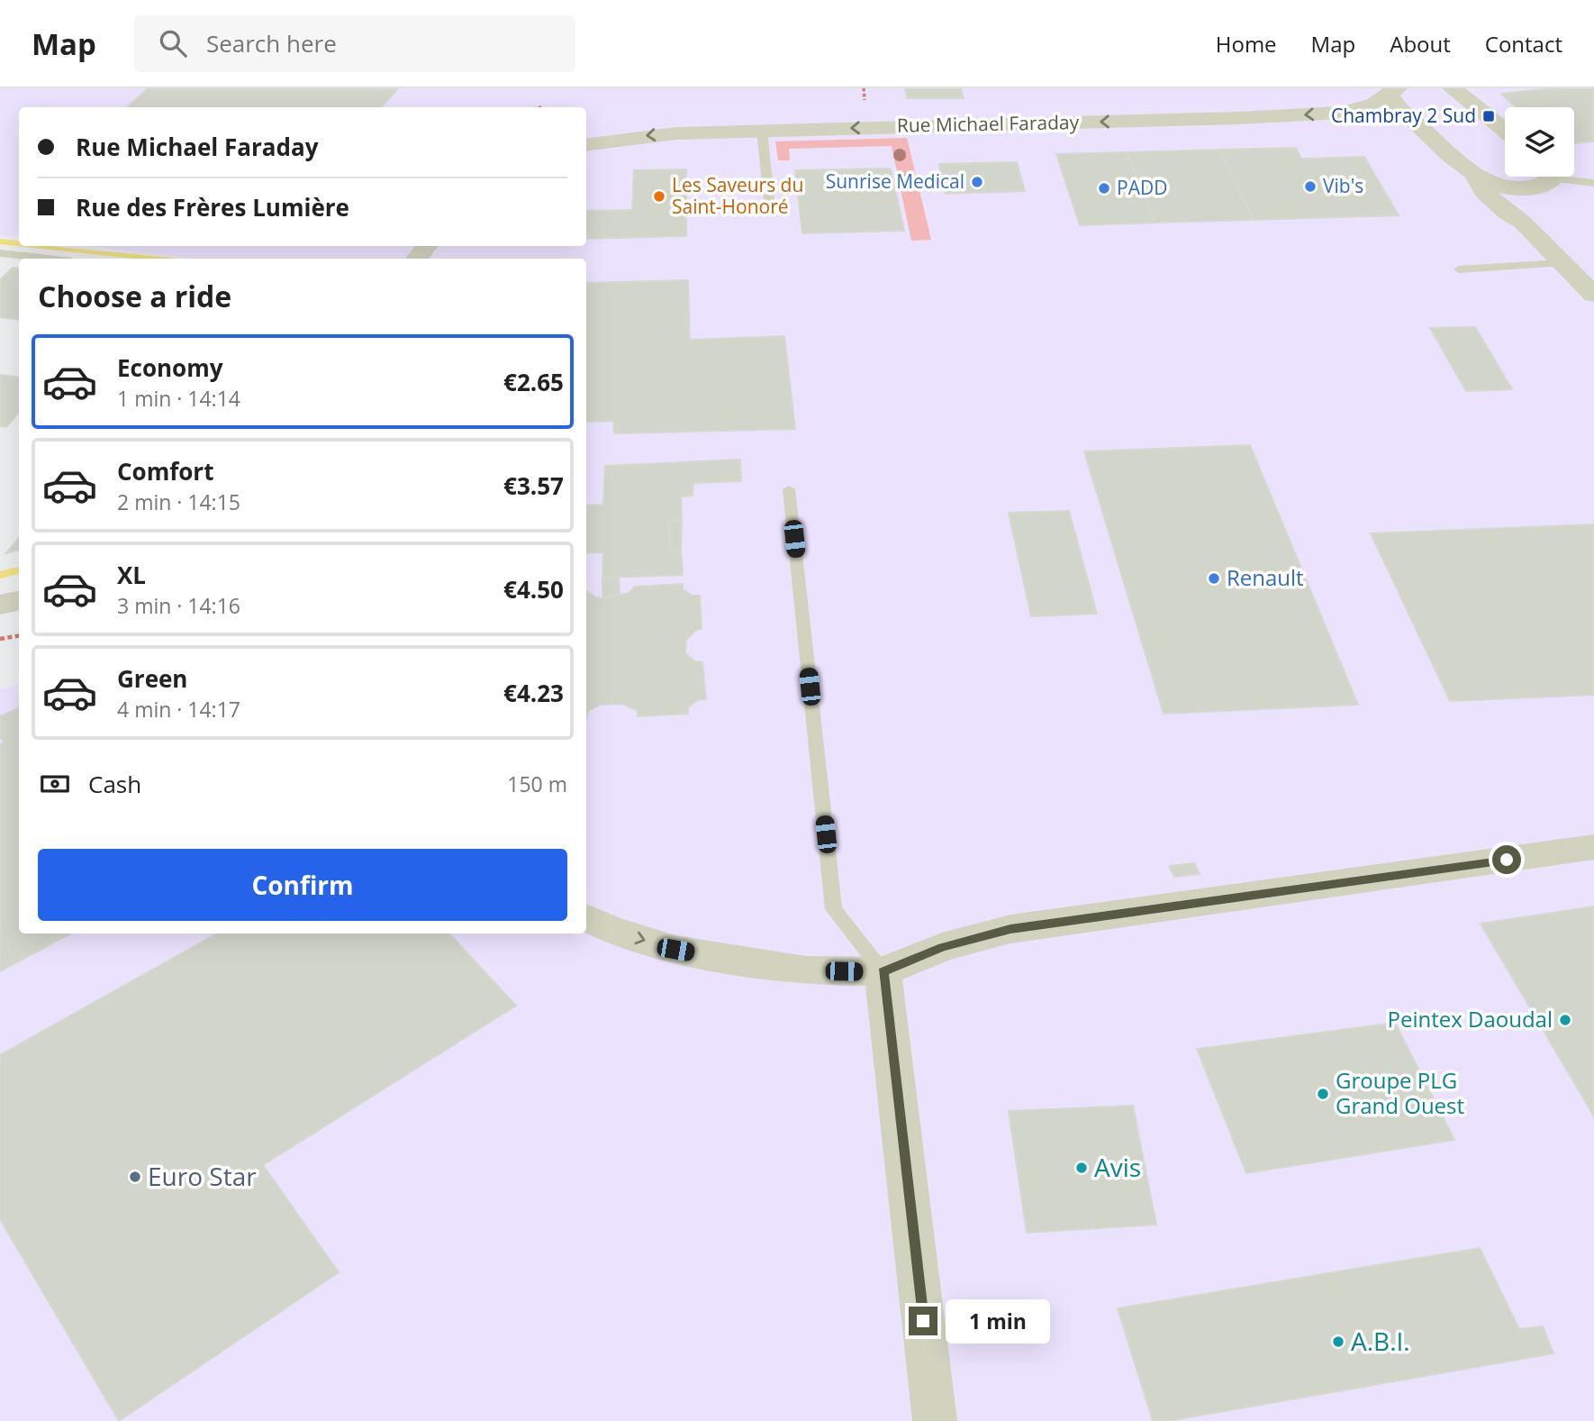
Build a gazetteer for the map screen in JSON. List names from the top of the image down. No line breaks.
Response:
{"streets":{"street":["Rue Michael Faraday"]},"one_way":["Rue Michael Faraday"],"places":{"transit":["Chambray 2 Sud"],"other":["Sunrise Medical","Vib's","PADD","Les Saveurs du Saint-Honoré","Renault","Peintex Daoudal","Groupe PLG Grand Ouest","Avis","Euro Star","A.B.I."]},"page":{"header":"Map","search":"Search here","nav":["Home","Map","About","Contact"],"banner":["Rue Michael Faraday","Rue des Frères Lumière"],"heading":"Choose a ride","list":[{"name":"Economy","note":"1 min · 14:14","value":"€2.65"},{"name":"Comfort","note":"2 min · 14:15","value":"€3.57"},{"name":"XL","note":"3 min · 14:16","value":"€4.50"},{"name":"Green","note":"4 min · 14:17","value":"€4.23"}],"pay":["Cash","150 m"],"buttons":"Confirm","bubble":"1 min"}}
